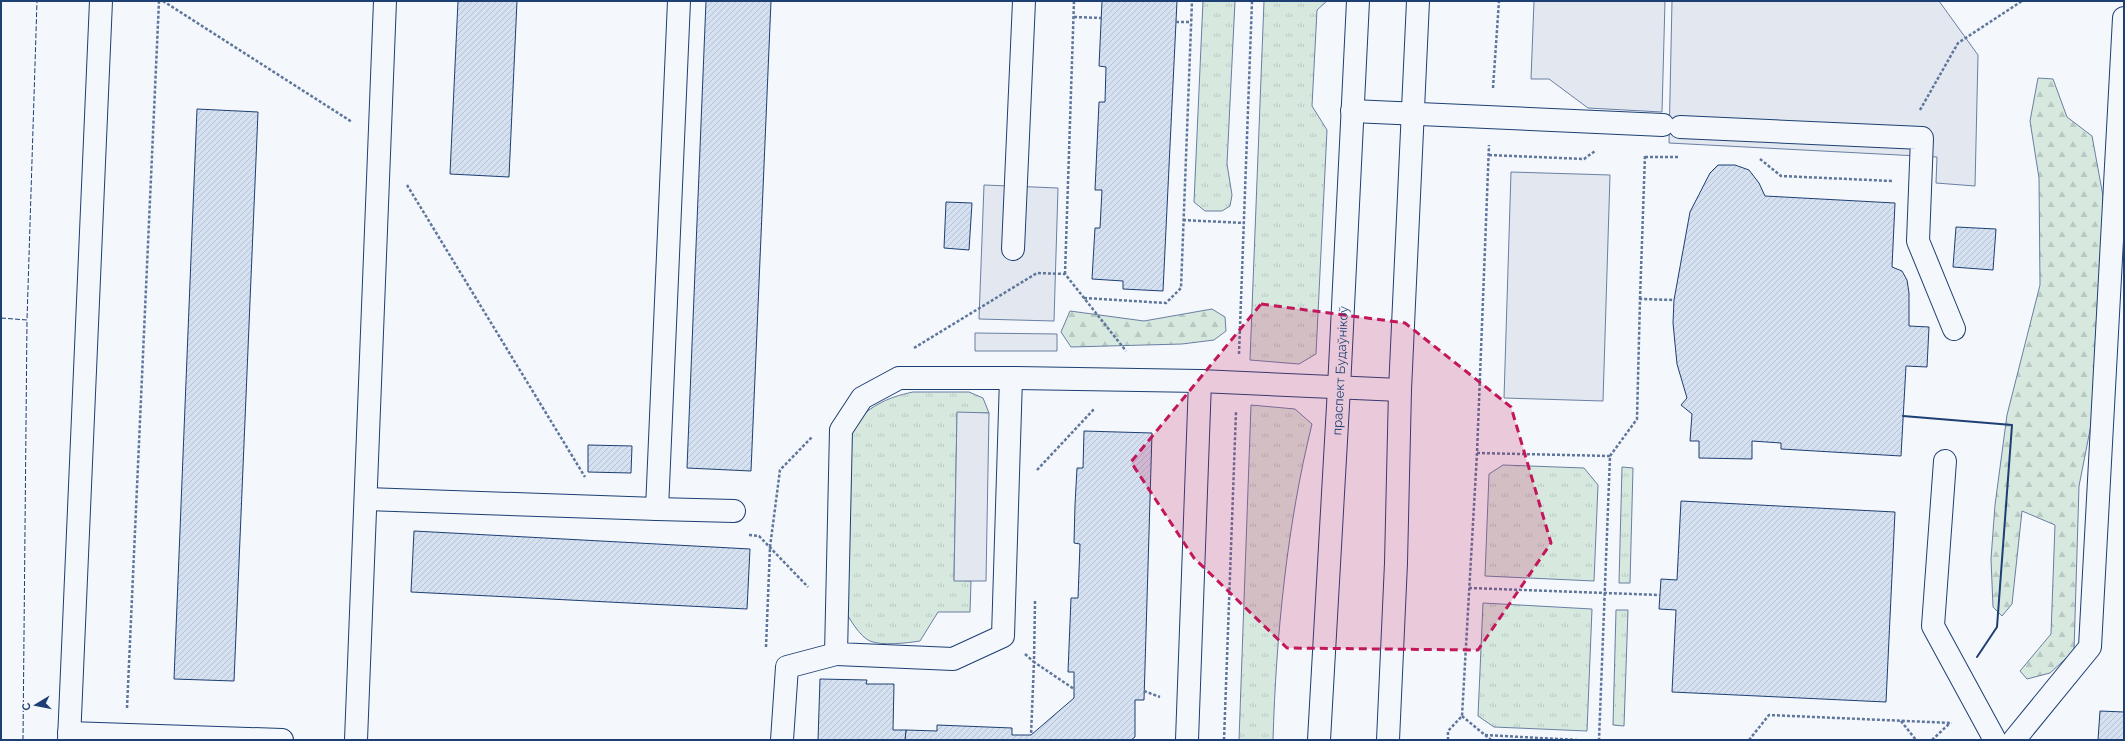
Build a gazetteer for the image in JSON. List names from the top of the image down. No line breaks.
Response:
{"streets":{"main road":["праспект Будаўнікоў"]},"north":"left"}
